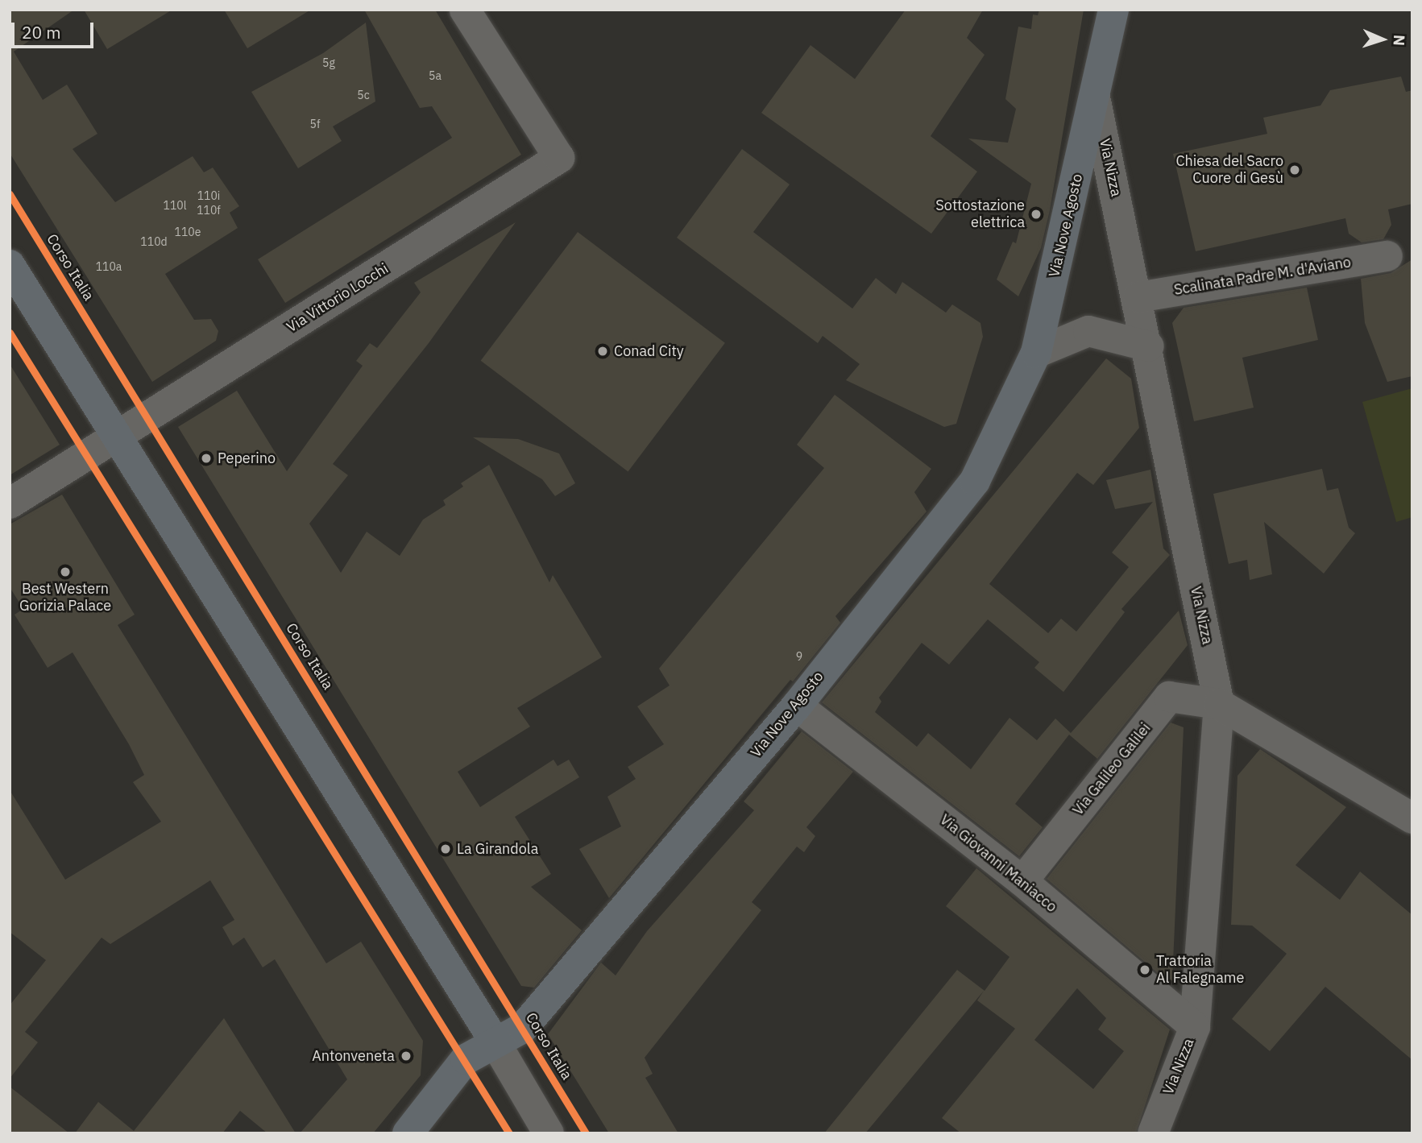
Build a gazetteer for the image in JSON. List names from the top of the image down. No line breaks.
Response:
{"streets":{"main road":["Via Nove Agosto"],"street":["Via Nizza","Scalinata Padre M. d'Aviano","Via Vittorio Locchi","Via Galileo Galilei","Via Giovanni Maniacco"],"cycle path":["Corso Italia"]},"crossings":[["Via Nizza","Via Nove Agosto"],["Via Nizza","Scalinata Padre M. d'Aviano"],["Via Nizza","Via Galileo Galilei"],["Via Nizza","Via Giovanni Maniacco"],["Via Nove Agosto","Via Giovanni Maniacco"],["Via Galileo Galilei","Via Giovanni Maniacco"]],"places":["Chiesa del Sacro Cuore di Gesù","Sottostazione elettrica","Conad City","Peperino","Best Western Gorizia Palace","La Girandola","Trattoria Al Falegname","Antonveneta"],"house_numbers":["5g","5a","5c","5f","110i","110l","110f","110e","110d","110a","9"],"scale_bar":"20 m","north":"right"}
